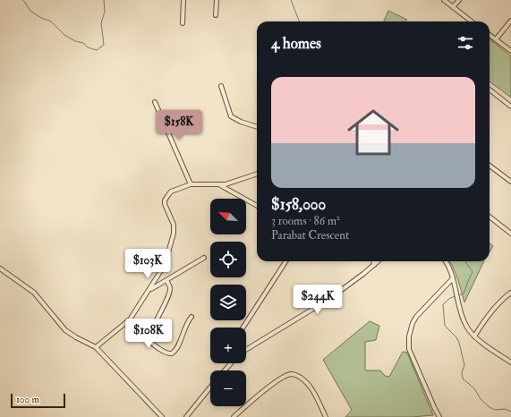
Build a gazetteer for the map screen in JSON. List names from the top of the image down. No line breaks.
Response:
{"scale_bar":"100 m","north":"top left","page":{"heading":"4 homes","list":[{"name":"$158,000","note":"3 rooms · 86 m² · Parabat Crescent"}],"price":["$158K","$103K","$244K","$108K"],"map_buttons":["+","−"],"scale":"100 m"}}
